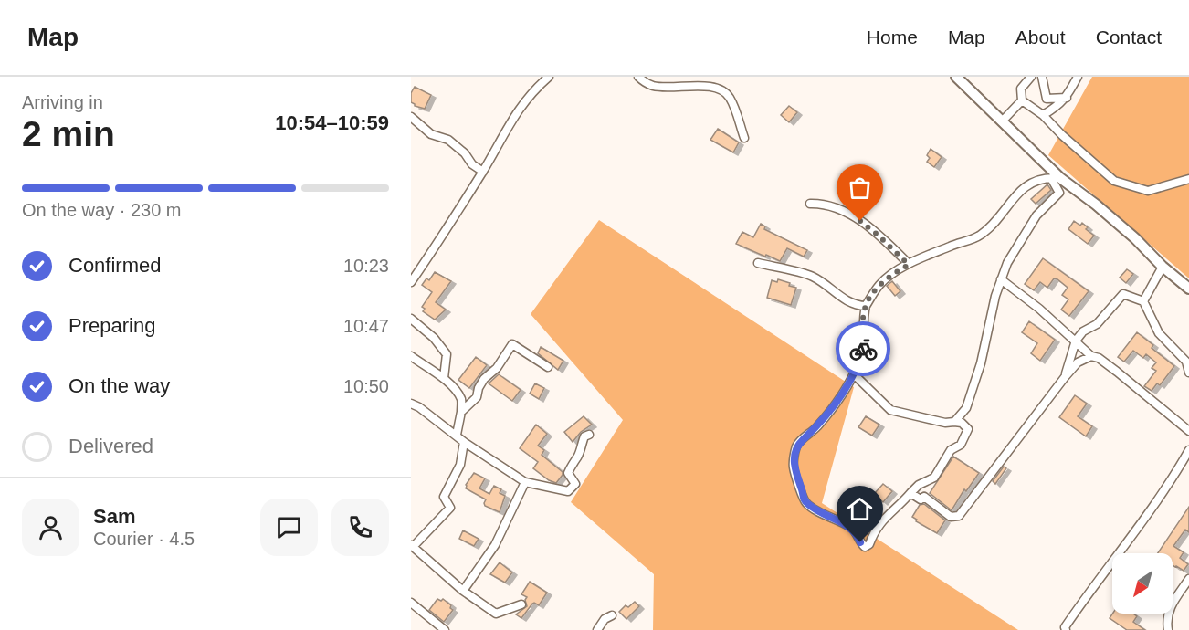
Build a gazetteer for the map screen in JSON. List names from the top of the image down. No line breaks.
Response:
{"north":"bottom left","page":{"header":"Map","nav":["Home","Map","About","Contact"],"heading":["2 min","Arriving in","10:54–10:59"],"panel":["Sam","Courier · 4.5"],"bar":"On the way · 230 m","list":[["Confirmed","10:23"],["Preparing","10:47"],["On the way","10:50"],"Delivered"]}}
